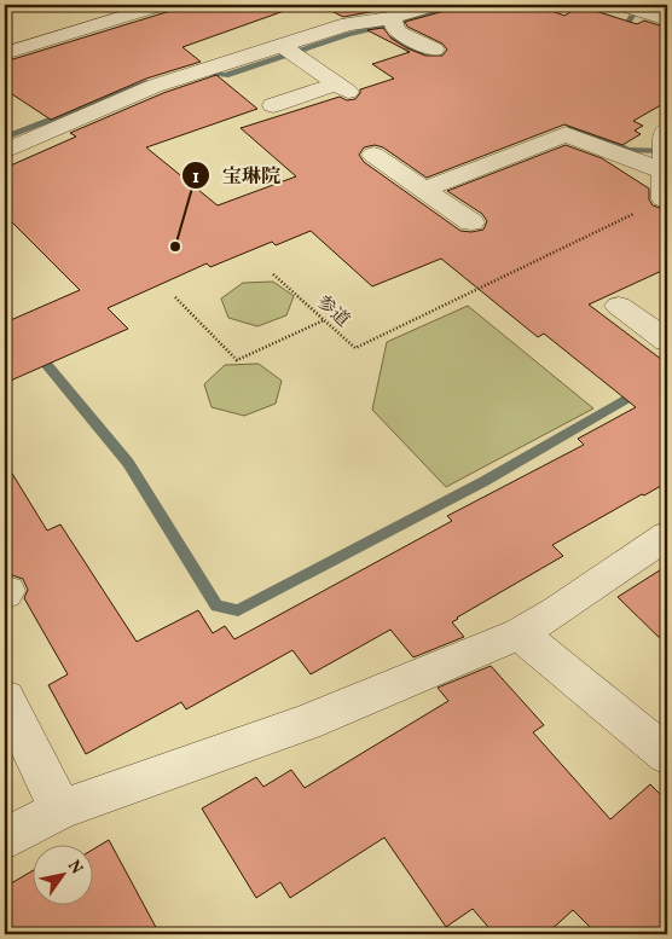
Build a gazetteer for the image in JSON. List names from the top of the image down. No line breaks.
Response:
{"streets":{"path":["参道"]},"places":["宝琳院"],"north":"top right"}
